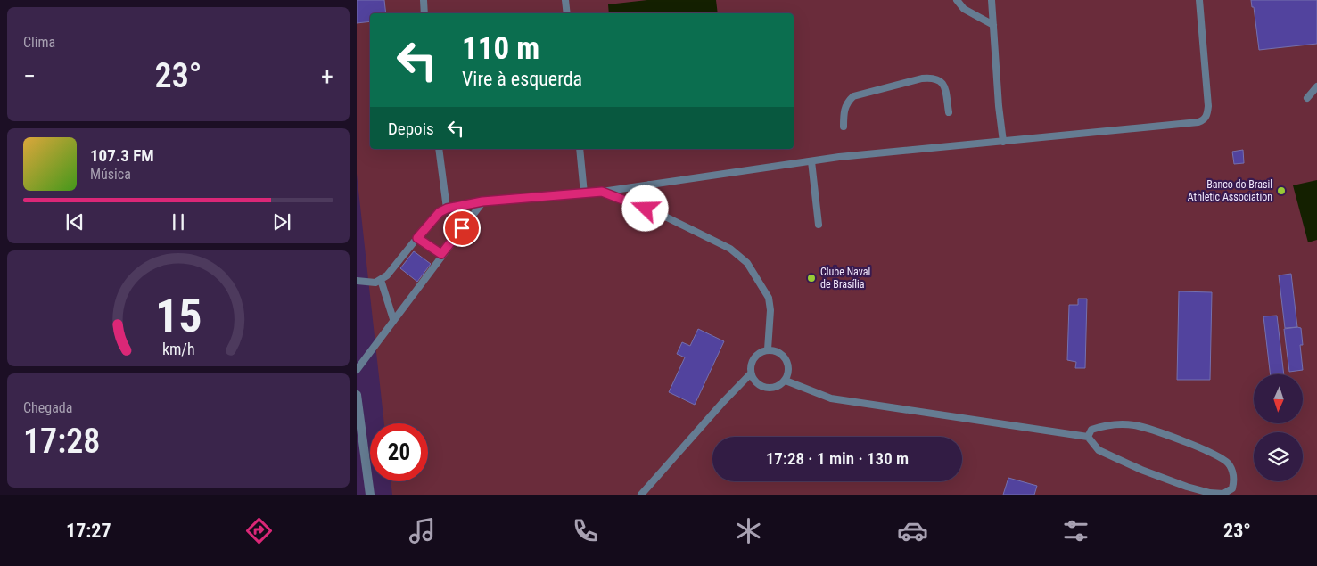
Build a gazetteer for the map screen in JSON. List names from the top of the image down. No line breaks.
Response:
{"places":["Banco do Brasil Athletic Association","Clube Naval de Brasília"],"north":"bottom","page":{"tile":["Clima",["Chegada","17:28"]],"turn":["110 m","Vire à esquerda"],"heat":["−","23°","+"],"then":"Depois","song":["107.3 FM","Música"],"limit":"20","trip":"17:28 · 1 min · 130 m","tabs":["17:27","23°"],"gauge":["15","km/h"]}}
